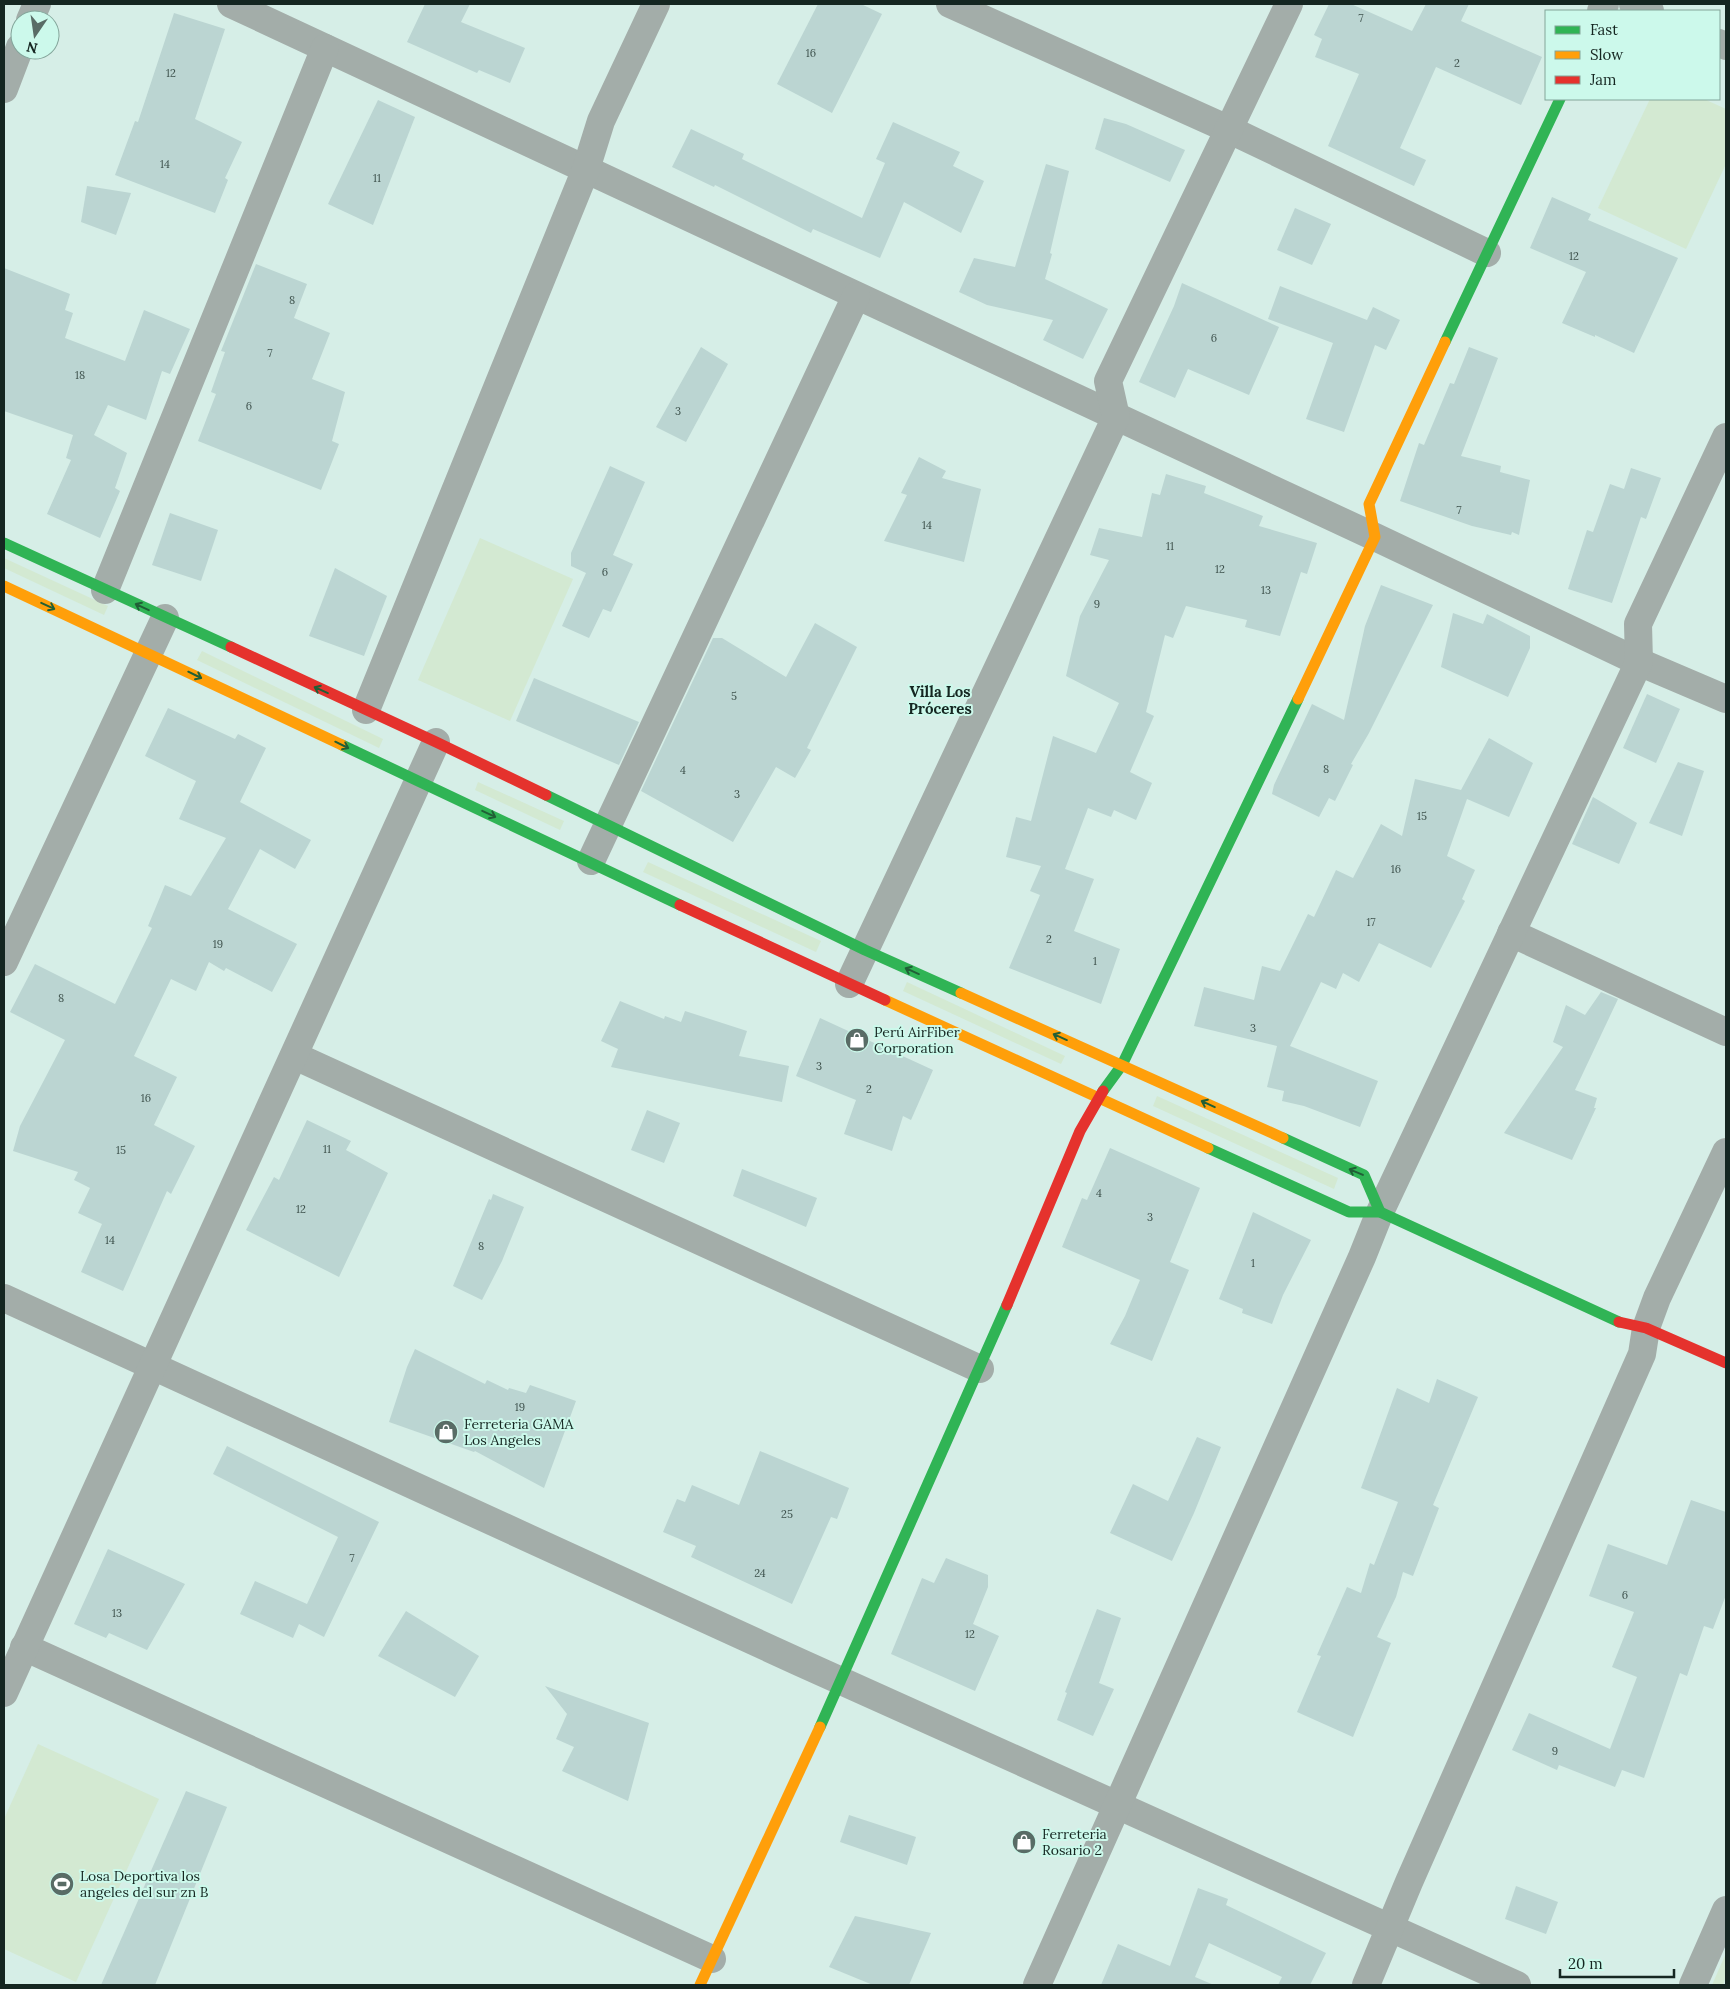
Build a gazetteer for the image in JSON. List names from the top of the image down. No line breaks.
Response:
{"districts":["Villa Los Próceres"],"places":{"shop":["Perú AirFiber Corporation","Ferreteria GAMA Los Angeles","Ferreteria Rosario 2"],"sports":["Losa Deportiva los angeles del sur zn B"]},"house_numbers":["7","16","2","12","14","11","12","8","6","7","18","6","3","7","14","11","12","6","13","9","5","8","4","3","15","16","17","2","19","1","8","3","3","2","16","11","15","4","12","3","14","8","1","19","25","7","24","6","13","12","9"],"legend":["Fast","Slow","Jam"],"scale_bar":"20 m","north":"bottom"}
